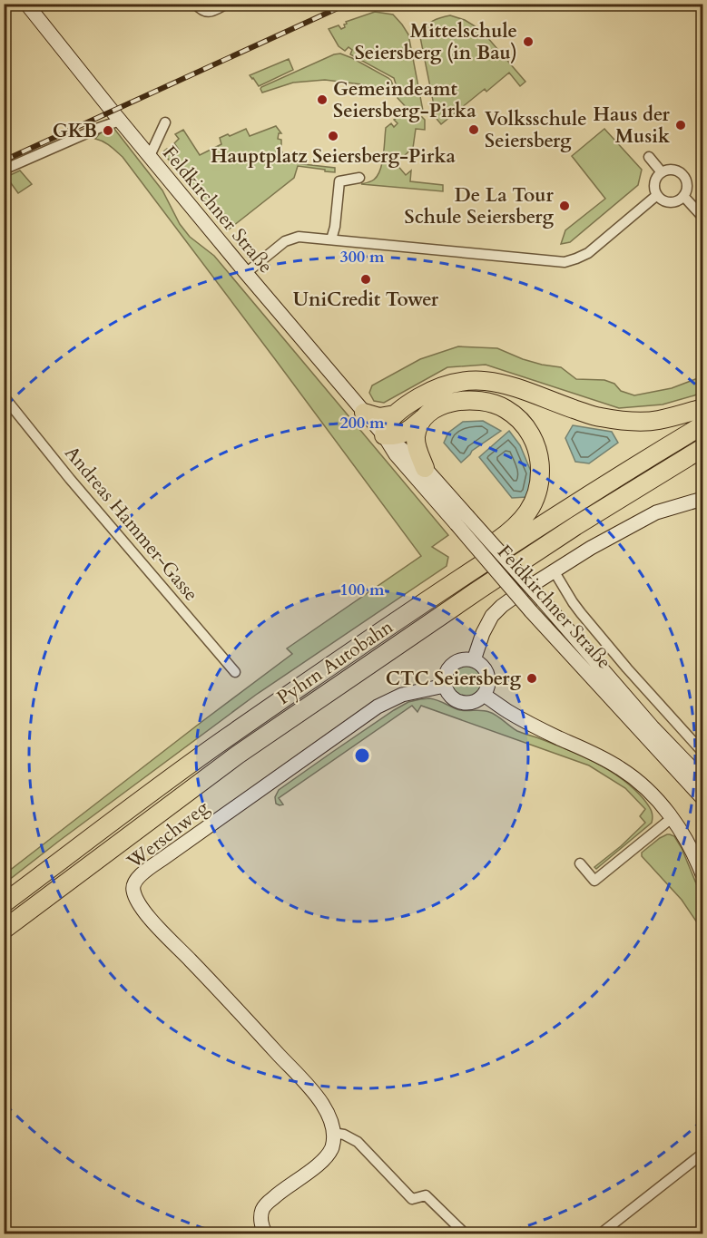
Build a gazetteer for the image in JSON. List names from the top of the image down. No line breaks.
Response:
{"streets":{"highway":["Pyhrn Autobahn"],"main road":["Feldkirchner Straße","Werschweg"],"street":["Andreas Hammer-Gasse"]},"places":["Mittelschule Seiersberg (in Bau)","Gemeindeamt Seiersberg-Pirka","Haus der Musik","Volksschule Seiersberg","GKB","Hauptplatz Seiersberg-Pirka","De La Tour Schule Seiersberg","UniCredit Tower","CTC Seiersberg"],"rings":["300 m","200 m","100 m"]}
